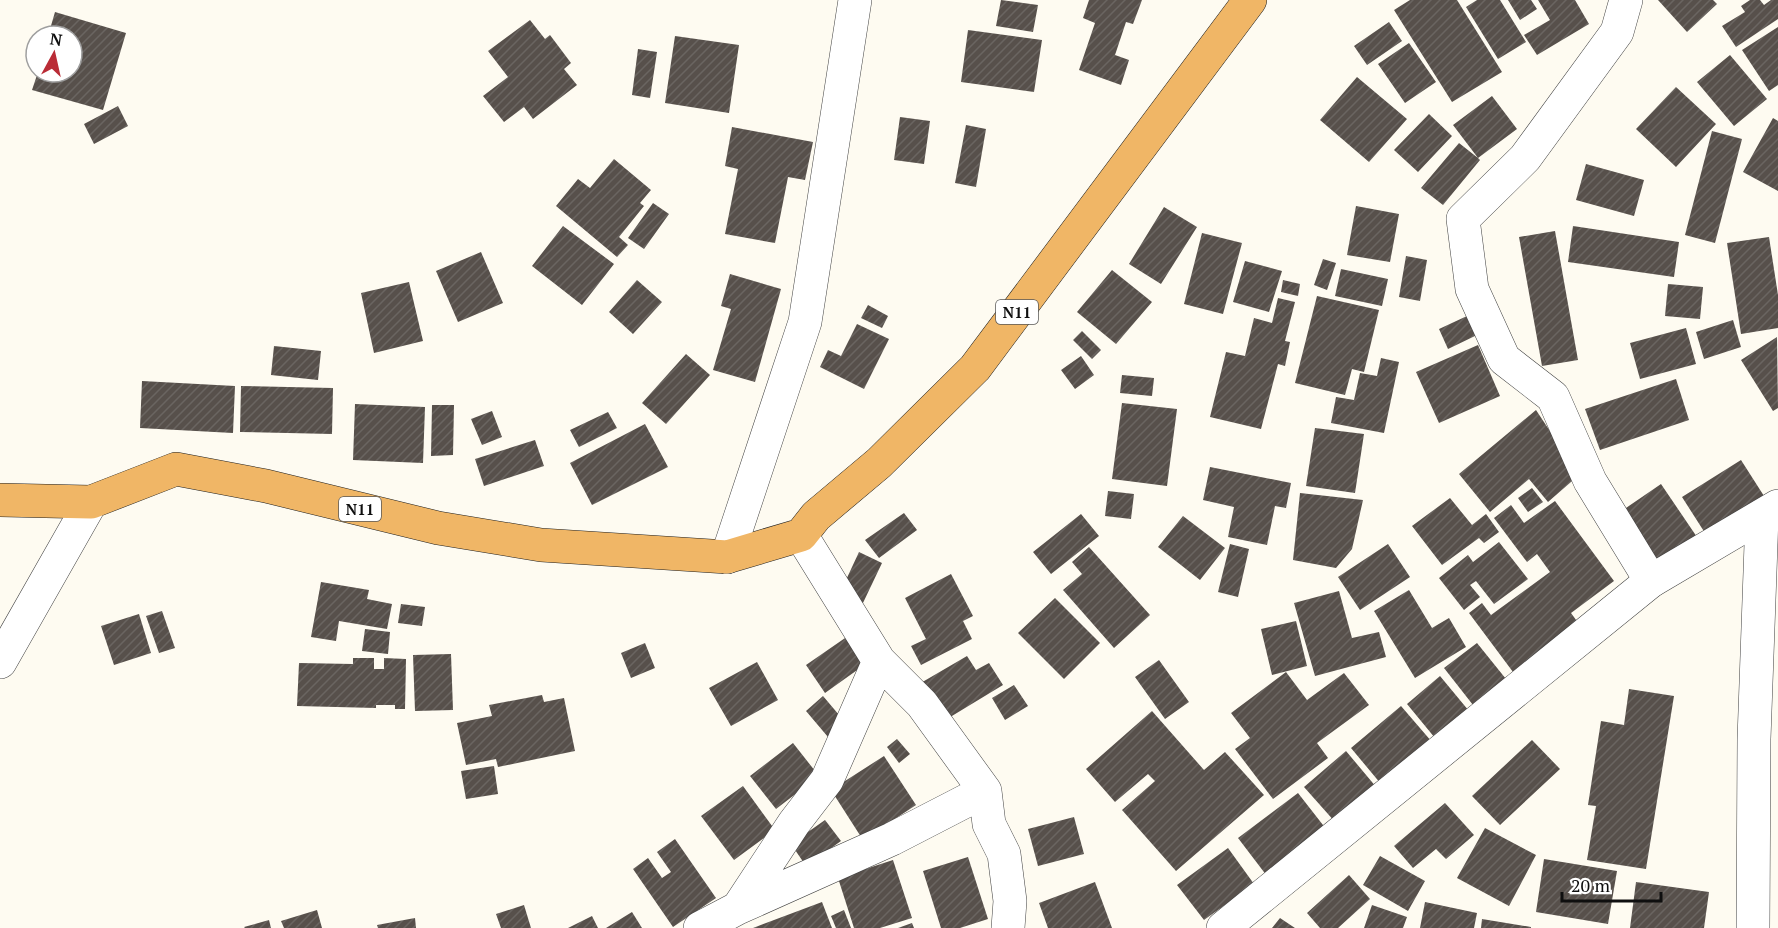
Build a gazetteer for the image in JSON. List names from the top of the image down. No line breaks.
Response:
{"streets":{"highway":["N11"]},"scale_bar":"20 m","north":"top"}
